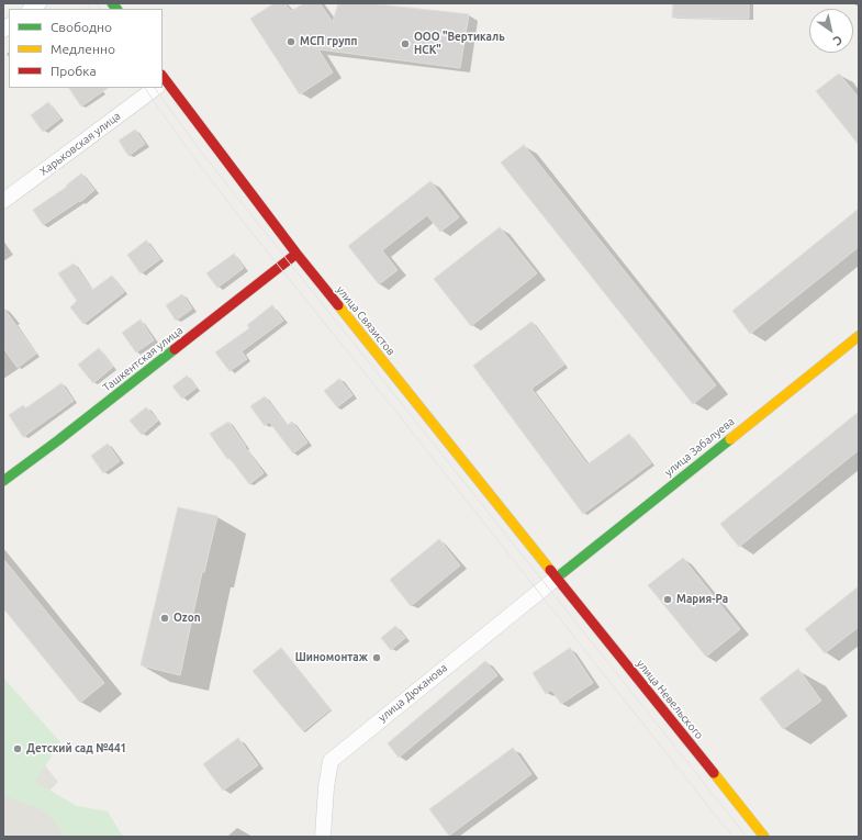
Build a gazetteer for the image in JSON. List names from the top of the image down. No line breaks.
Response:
{"streets":{"street":["Харьковская улица","улица Связистов","Ташкентская улица","улица Забалуева","улица Дюканова","улица Невельского"]},"crossings":[["улица Связистов","Ташкентская улица"],["улица Связистов","улица Забалуева"],["улица Связистов","улица Дюканова"],["улица Связистов","улица Невельского"],["улица Забалуева","улица Дюканова"],["улица Забалуева","улица Невельского"],["улица Дюканова","улица Невельского"]],"places":["МСП групп","ООО \"Вертикаль НСК\"","Мария-Ра","Ozon","Шиномонтаж","Детский сад №441"],"legend":["Свободно","Медленно","Пробка"],"north":"bottom right"}
